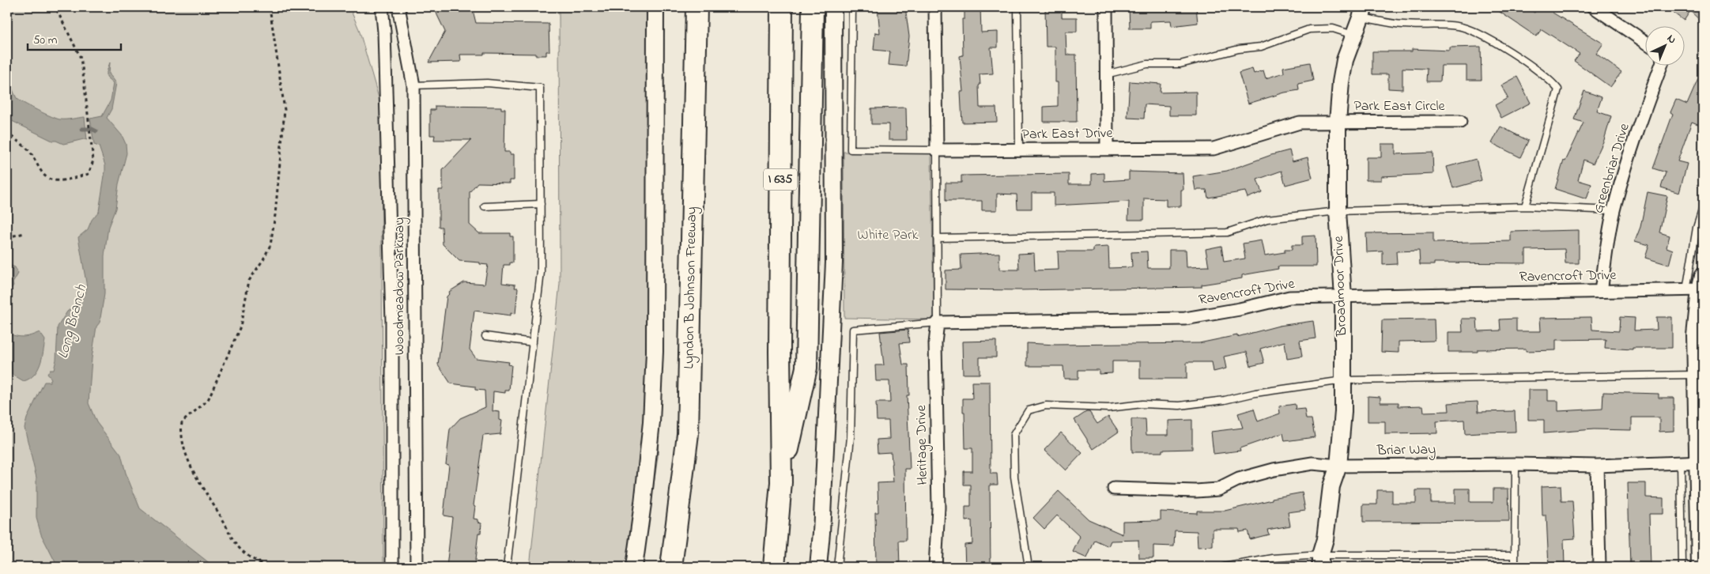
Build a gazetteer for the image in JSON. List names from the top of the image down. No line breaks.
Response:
{"streets":{"highway":["I 635","Lyndon B Johnson Freeway"],"main road":["Broadmoor Drive"],"street":["Park East Circle","Park East Drive","Greenbriar Drive","Ravencroft Drive","Woodmeadow Parkway","Heritage Drive","Briar Way"]},"crossings":[["Park East Circle","Park East Drive"],["Park East Circle","Broadmoor Drive"],["Park East Drive","Broadmoor Drive"],["Greenbriar Drive","Ravencroft Drive"],["Ravencroft Drive","Broadmoor Drive"],["Ravencroft Drive","Heritage Drive"],["Broadmoor Drive","Briar Way"]],"water":["Long Branch"],"parks":["White Park"],"scale_bar":"50 m","north":"top right"}
